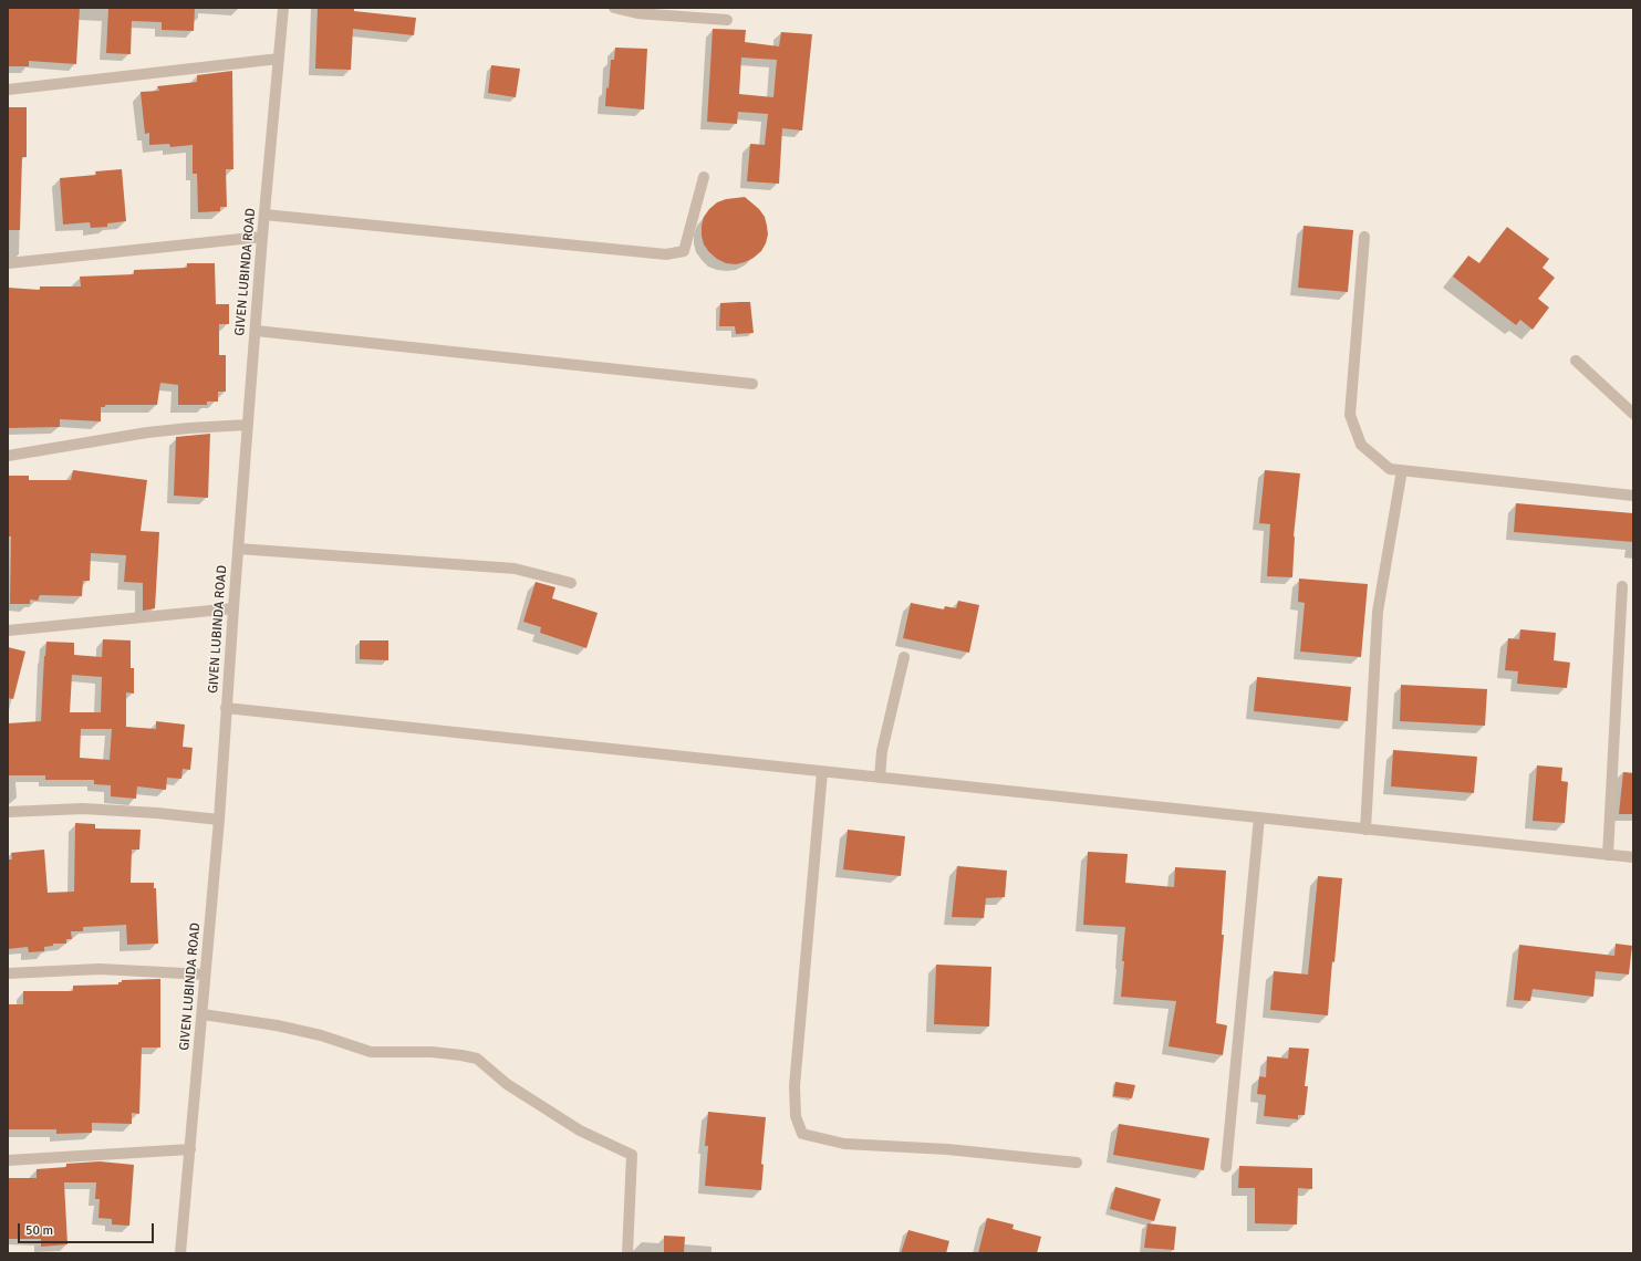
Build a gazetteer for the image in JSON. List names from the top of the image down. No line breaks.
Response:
{"streets":{"street":["GIVEN LUBINDA ROAD"]},"scale_bar":"50 m"}
